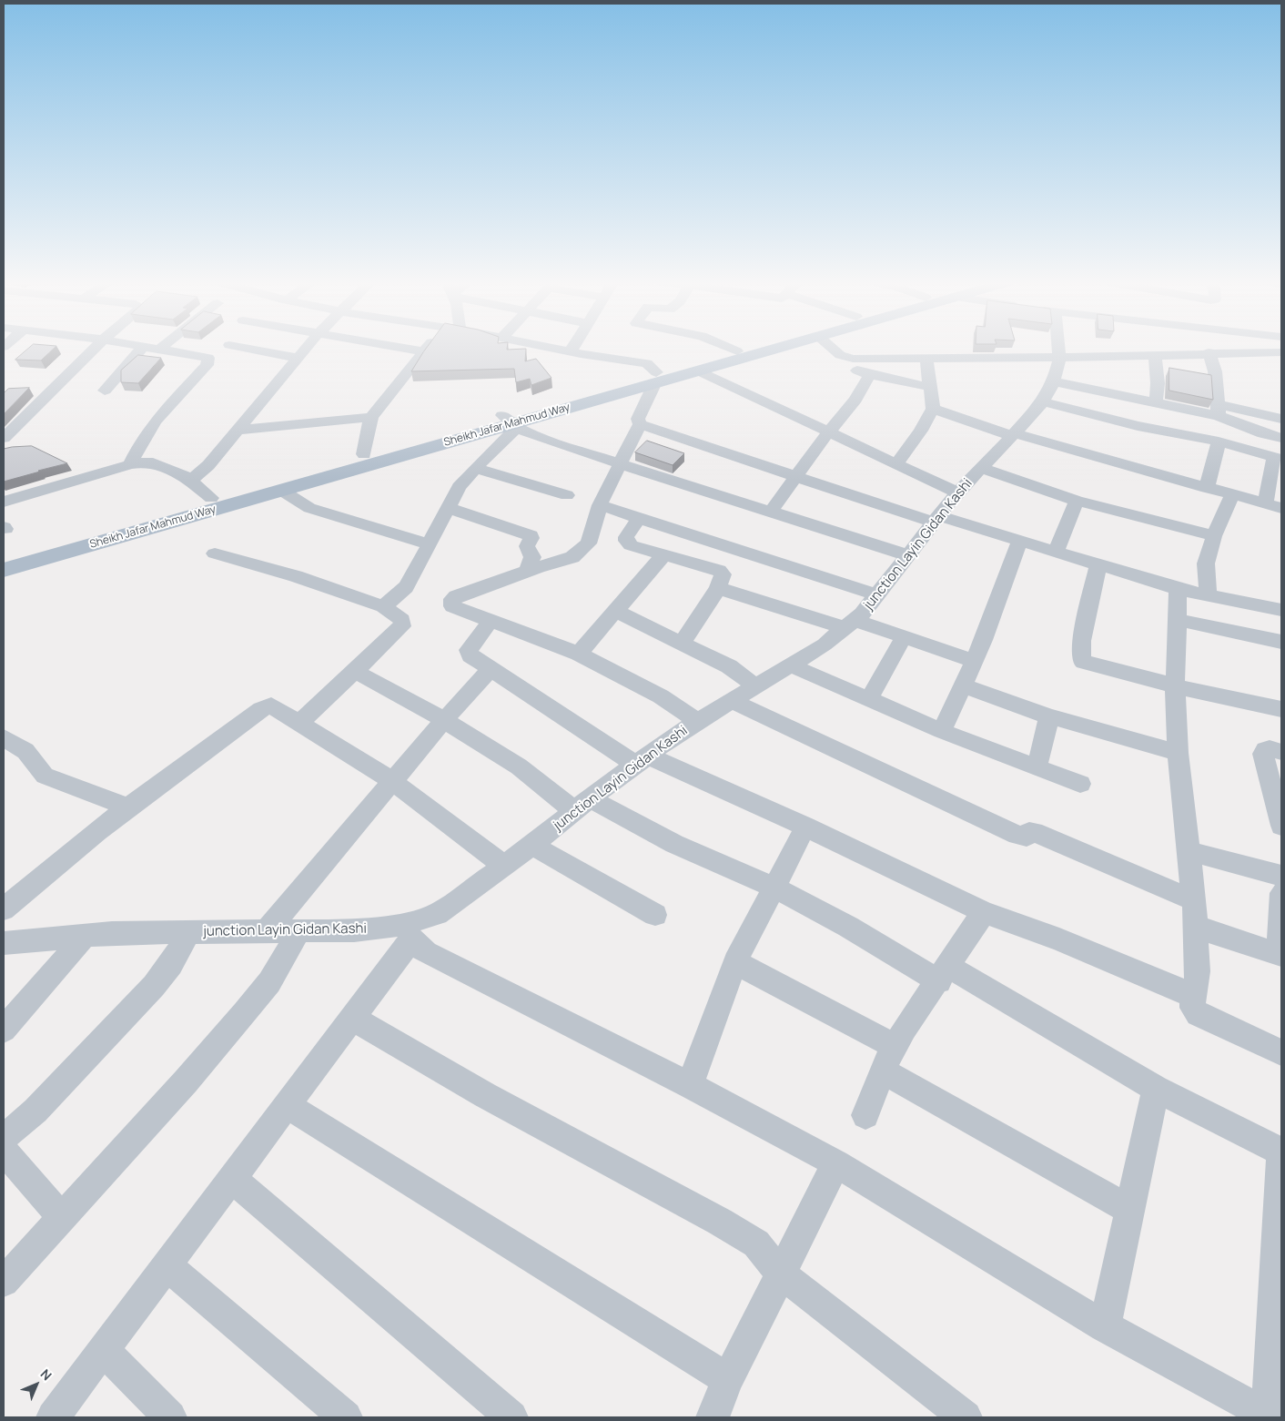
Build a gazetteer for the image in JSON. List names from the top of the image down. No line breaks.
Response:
{"streets":{"main road":["Sheikh Jafar Mahmud Way"],"street":["junction Layin Gidan Kashi"]},"north":"top right"}
